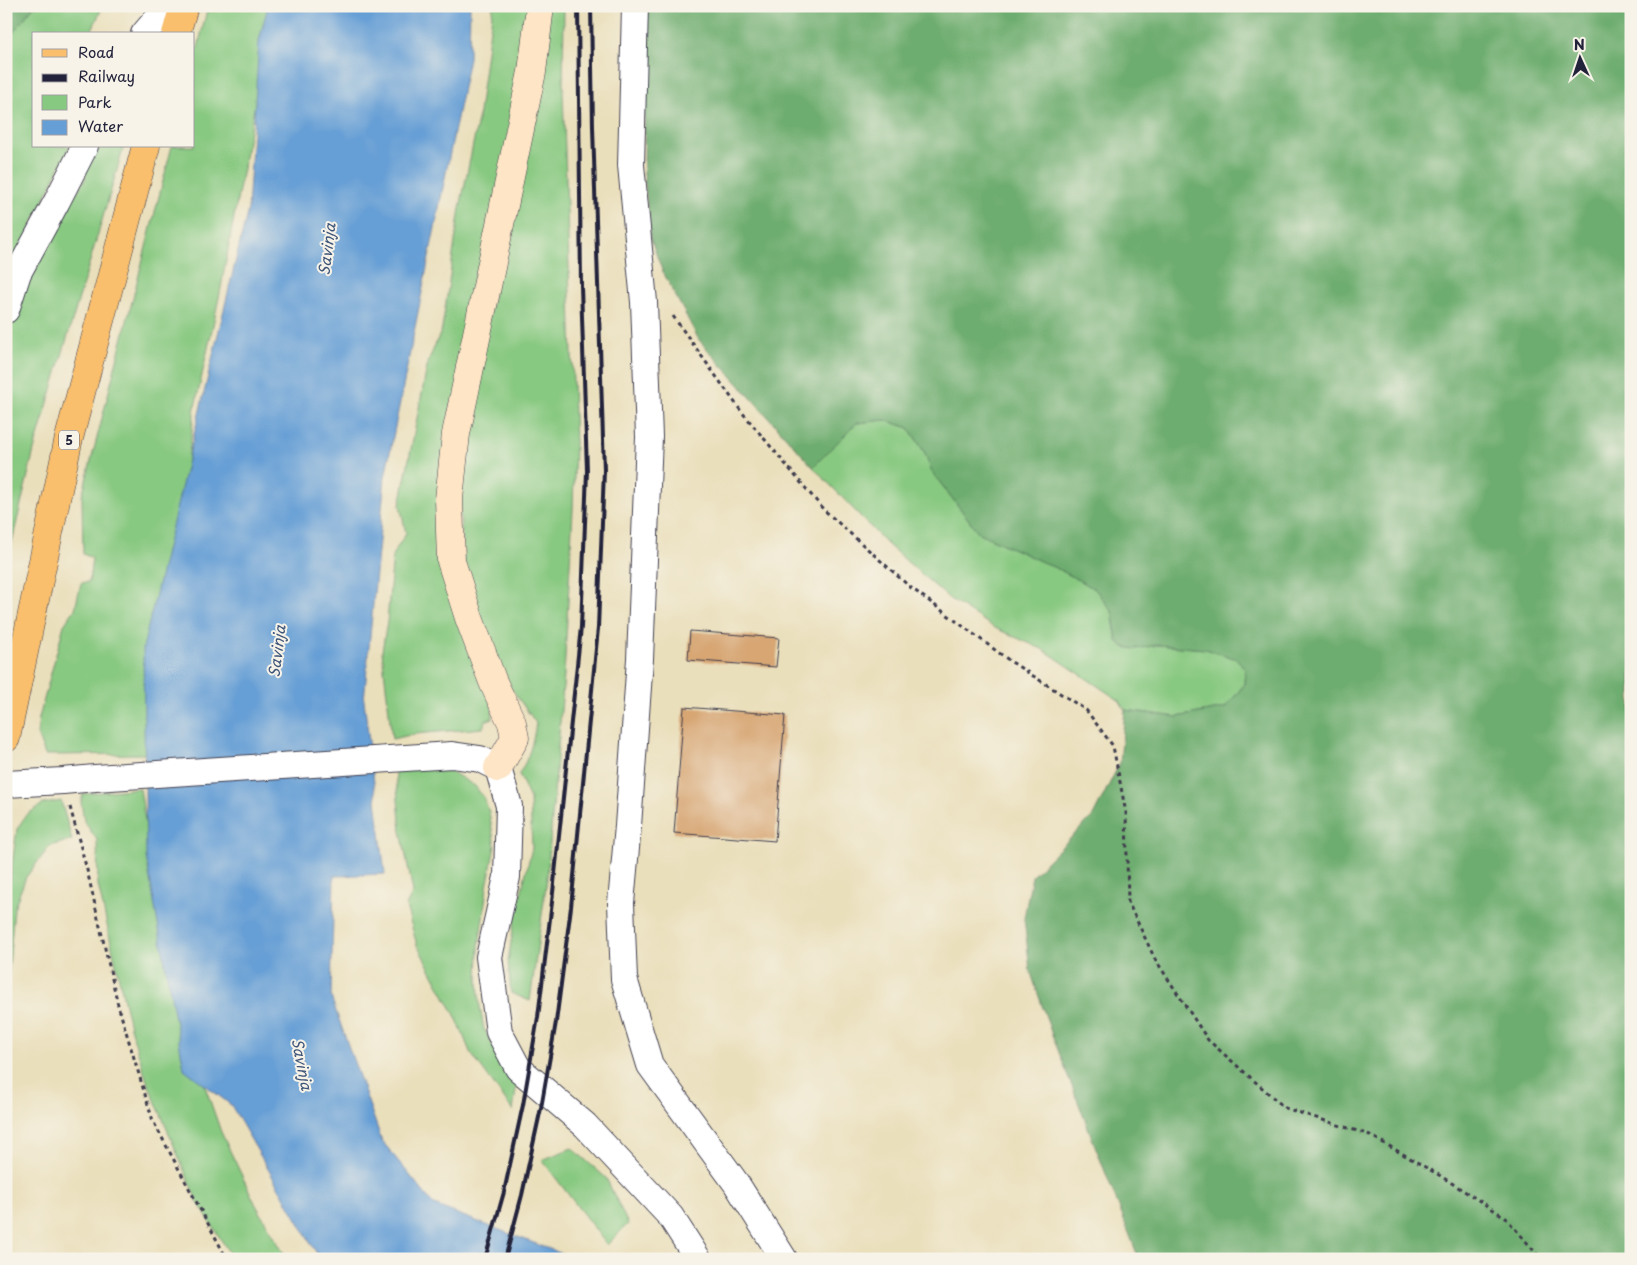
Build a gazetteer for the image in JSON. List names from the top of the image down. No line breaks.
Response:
{"streets":{"main road":["5"]},"water":["Savinja"],"legend":["Road","Railway","Park","Water"],"north":"top"}
